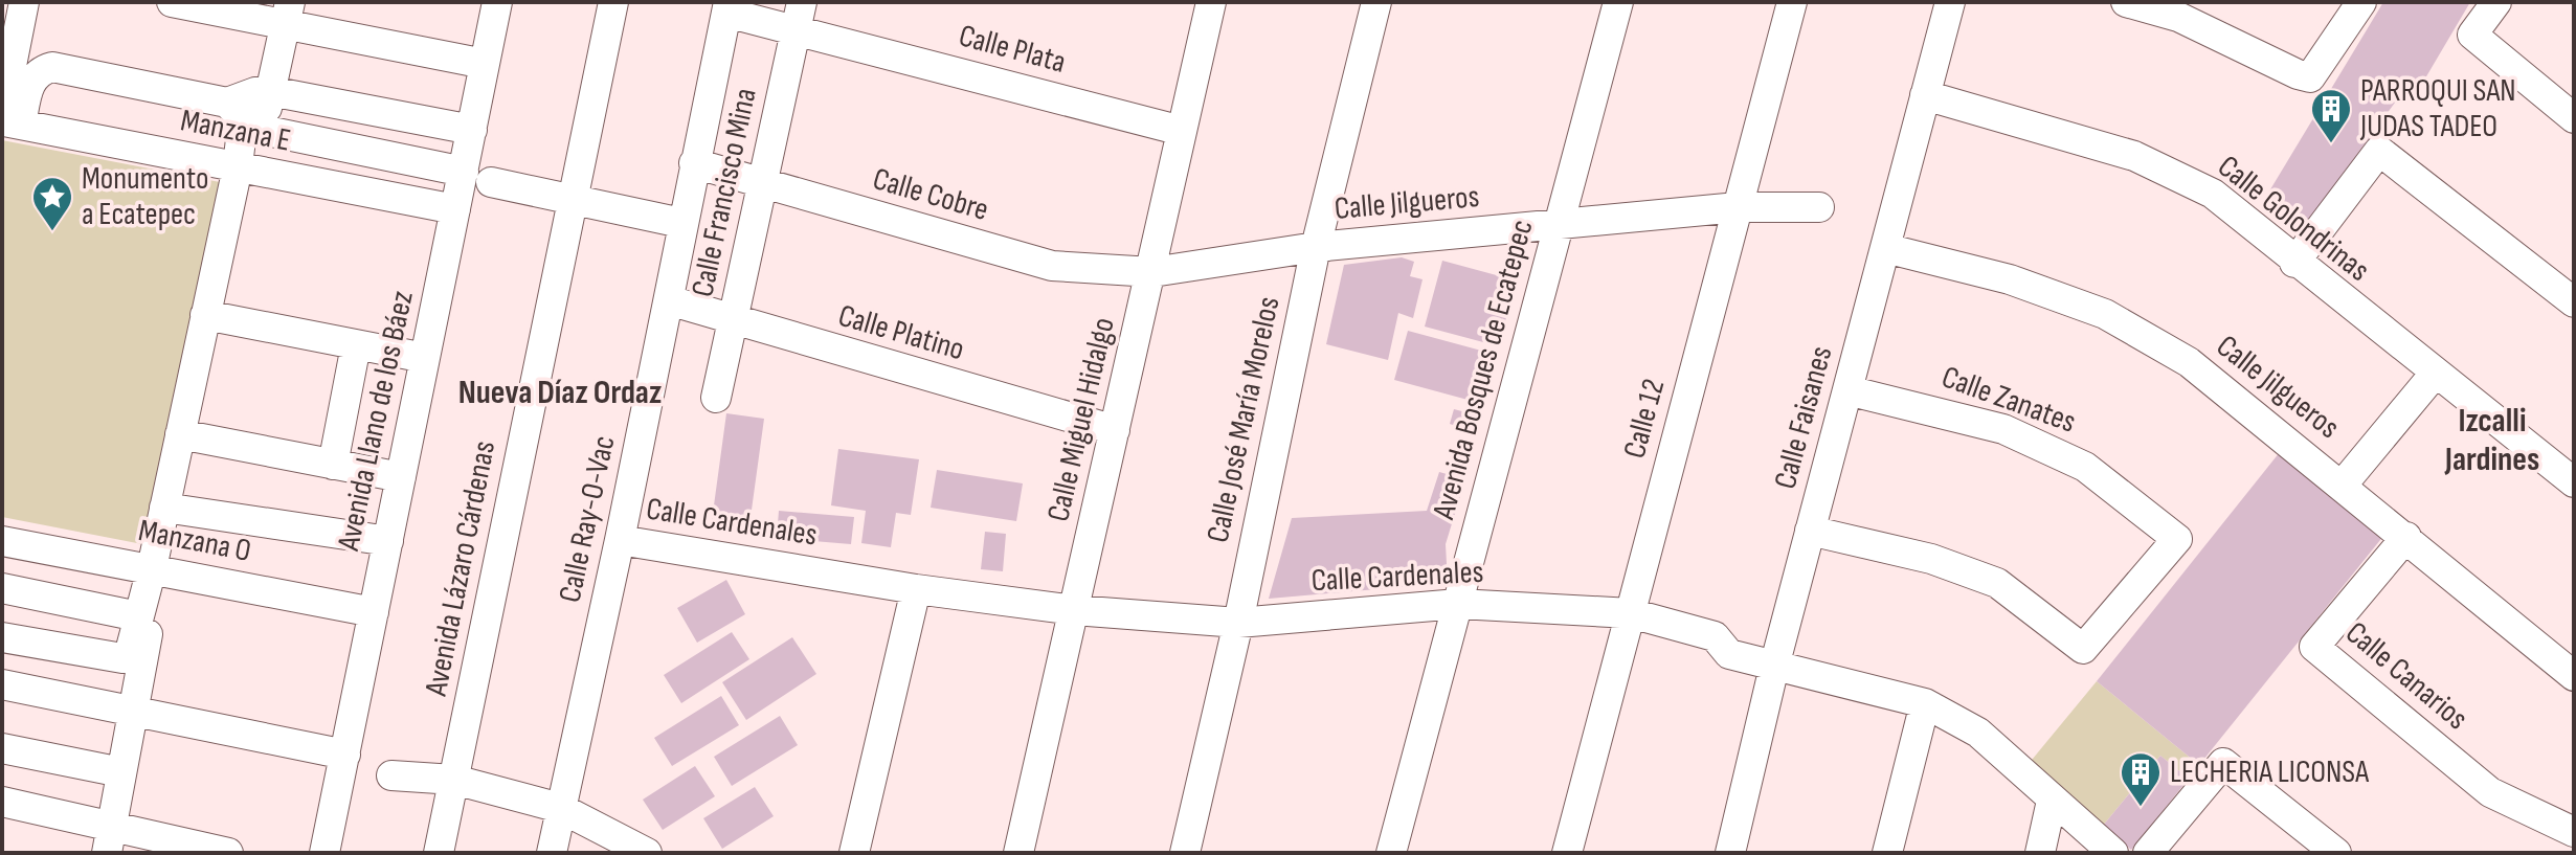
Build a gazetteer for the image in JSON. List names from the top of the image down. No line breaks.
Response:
{"streets":{"street":["Calle Plata","Manzana E","Calle Francisco Mina","Calle Cobre","Calle Jilgueros","Calle Golondrinas","Calle Platino","Avenida Bosques de Ecatepec","Calle Zanates","Calle Faisanes","Calle 12","Calle Miguel Hidalgo","Calle José María Morelos","Avenida Llano de los Báez","Calle Ray-O-Vac","Calle Cardenales","Manzana O","Avenida Lázaro Cárdenas","Calle Canarios"]},"crossings":[["Calle Plata","Calle Francisco Mina"],["Calle Plata","Calle Miguel Hidalgo"],["Calle Plata","Calle Ray-O-Vac"],["Manzana E","Avenida Llano de los Báez"],["Calle Francisco Mina","Calle Cobre"],["Calle Francisco Mina","Calle Platino"],["Calle Cobre","Calle Jilgueros"],["Calle Cobre","Calle Miguel Hidalgo"],["Calle Cobre","Calle Ray-O-Vac"],["Calle Jilgueros","Avenida Bosques de Ecatepec"],["Calle Jilgueros","Calle Faisanes"],["Calle Jilgueros","Calle 12"],["Calle Jilgueros","Calle Miguel Hidalgo"],["Calle Jilgueros","Calle José María Morelos"],["Calle Jilgueros","Calle Canarios"],["Calle Golondrinas","Calle Faisanes"],["Calle Platino","Calle Miguel Hidalgo"],["Calle Platino","Calle Ray-O-Vac"],["Avenida Bosques de Ecatepec","Calle Cardenales"],["Calle Zanates","Calle Faisanes"],["Calle Faisanes","Calle Cardenales"],["Calle 12","Calle Cardenales"],["Calle Miguel Hidalgo","Calle Cardenales"],["Calle José María Morelos","Calle Cardenales"],["Avenida Llano de los Báez","Manzana O"],["Calle Ray-O-Vac","Calle Cardenales"]],"districts":["Nueva Díaz Ordaz","Izcalli Jardines"],"places":{"building":["PARROQUI SAN JUDAS TADEO","LECHERIA LICONSA"],"place":["Monumento a Ecatepec"]}}
